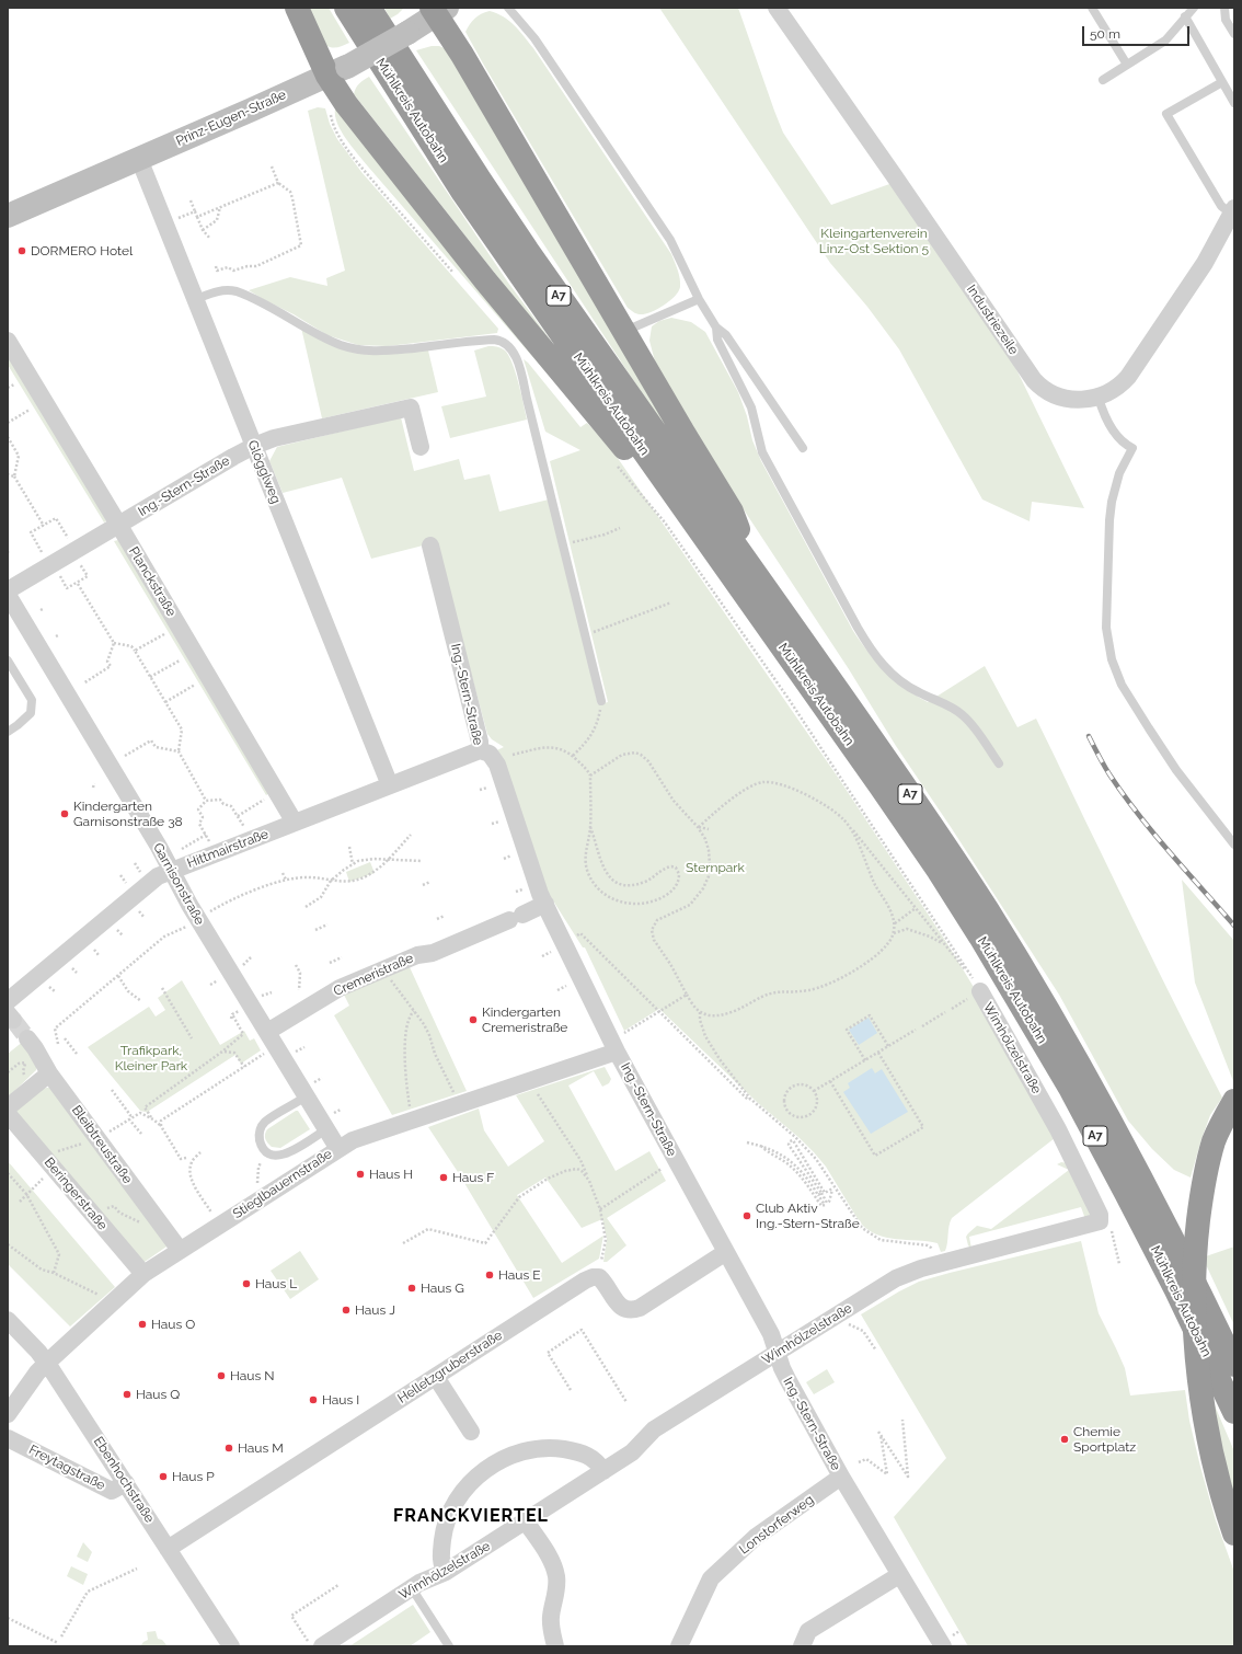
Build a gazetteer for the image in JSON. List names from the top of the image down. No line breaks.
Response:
{"streets":{"highway":["Mühlkreis Autobahn","A7"],"main road":["Prinz-Eugen-Straße"],"street":["Industriezeile","Glögglweg","Ing.-Stern-Straße","Planckstraße","Hittmairstraße","Garnisonstraße","Cremeristraße","Wimhölzelstraße","Bleibtreustraße","Stieglbauernstraße","Beringerstraße","Helletzgruberstraße","Freytagstraße","Ebenhochstraße","Lonstorferweg"]},"crossings":[["Prinz-Eugen-Straße","Glögglweg"],["Glögglweg","Ing.-Stern-Straße"],["Glögglweg","Hittmairstraße"],["Ing.-Stern-Straße","Planckstraße"],["Ing.-Stern-Straße","Hittmairstraße"],["Ing.-Stern-Straße","Cremeristraße"],["Ing.-Stern-Straße","Wimhölzelstraße"],["Ing.-Stern-Straße","Stieglbauernstraße"],["Ing.-Stern-Straße","Helletzgruberstraße"],["Ing.-Stern-Straße","Lonstorferweg"],["Planckstraße","Hittmairstraße"],["Hittmairstraße","Garnisonstraße"],["Garnisonstraße","Cremeristraße"],["Garnisonstraße","Stieglbauernstraße"],["Bleibtreustraße","Stieglbauernstraße"],["Stieglbauernstraße","Beringerstraße"],["Stieglbauernstraße","Ebenhochstraße"],["Helletzgruberstraße","Ebenhochstraße"],["Freytagstraße","Ebenhochstraße"]],"districts":["FRANCKVIERTEL"],"parks":["Kleingartenverein Linz-Ost Sektion 5","Sternpark","Trafikpark, Kleiner Park"],"places":["DORMERO Hotel","Kindergarten Garnisonstraße 38","Kindergarten Cremeristraße","Haus H","Haus F","Club Aktiv Ing.-Stern-Straße","Haus E","Haus L","Haus G","Haus J","Haus O","Haus N","Haus Q","Haus I","Chemie Sportplatz","Haus M","Haus P"],"scale_bar":"50 m"}
